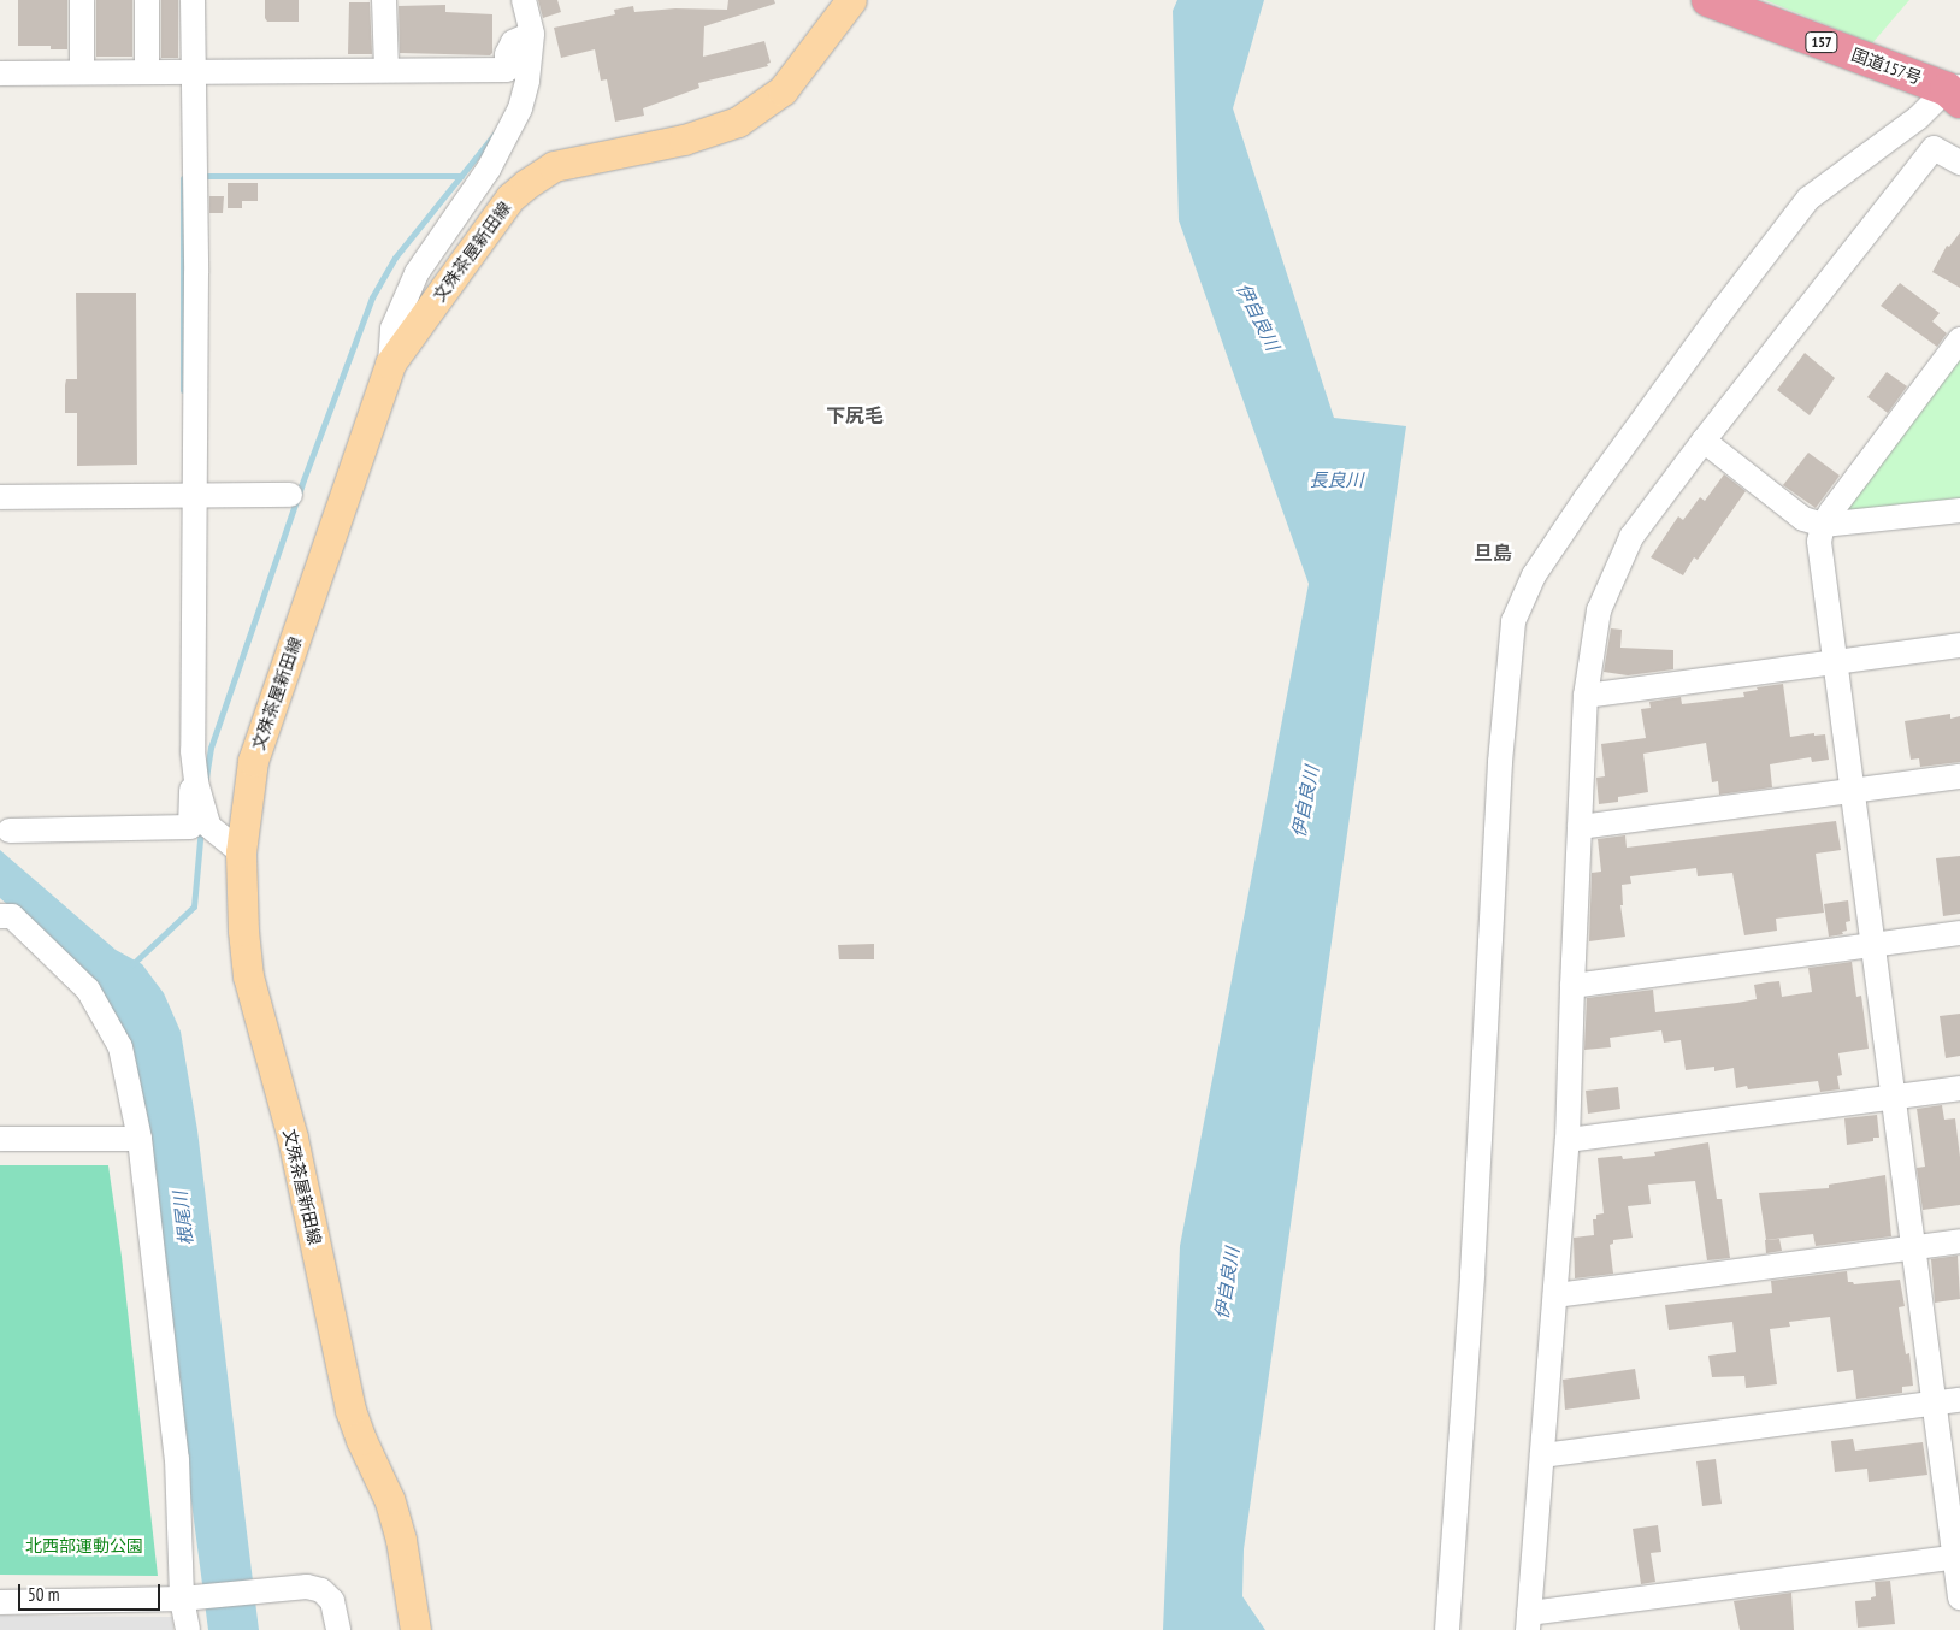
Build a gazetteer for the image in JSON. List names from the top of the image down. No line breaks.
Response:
{"streets":{"highway":["157","国道157号"],"main road":["文殊茶屋新田線"]},"districts":["下尻毛","旦島"],"water":["伊自良川","長良川","根尾川"],"parks":["北西部運動公園"],"scale_bar":"50 m"}
